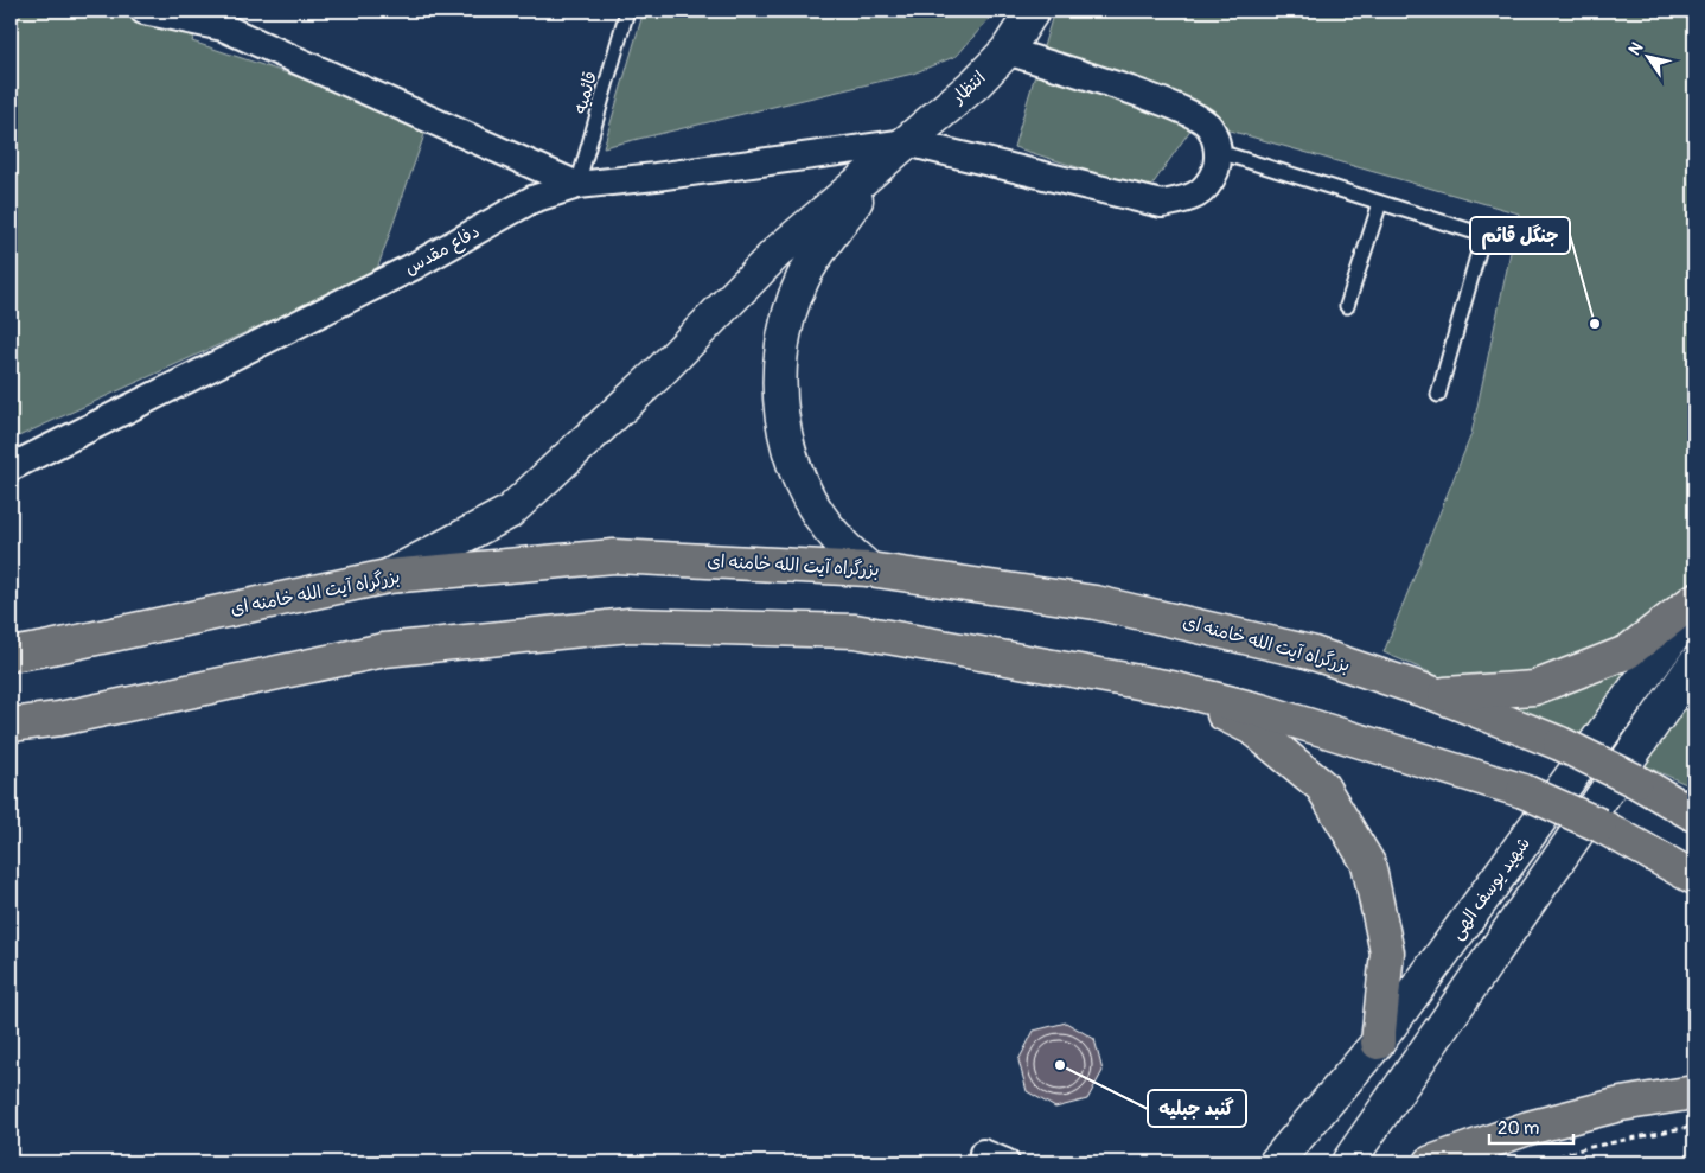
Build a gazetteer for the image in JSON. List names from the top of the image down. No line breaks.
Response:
{"streets":{"highway":["بزرگراه آیت الله خامنه ای"],"street":["انتظار","دفاع مقدس","شهید یوسف الهی"],"lane":["قائمیه"]},"crossings":[["انتظار","دفاع مقدس"],["قائمیه","دفاع مقدس"]],"places":["جنگل قائم","گنبد جبلیه"],"scale_bar":"20 m","north":"top left"}
